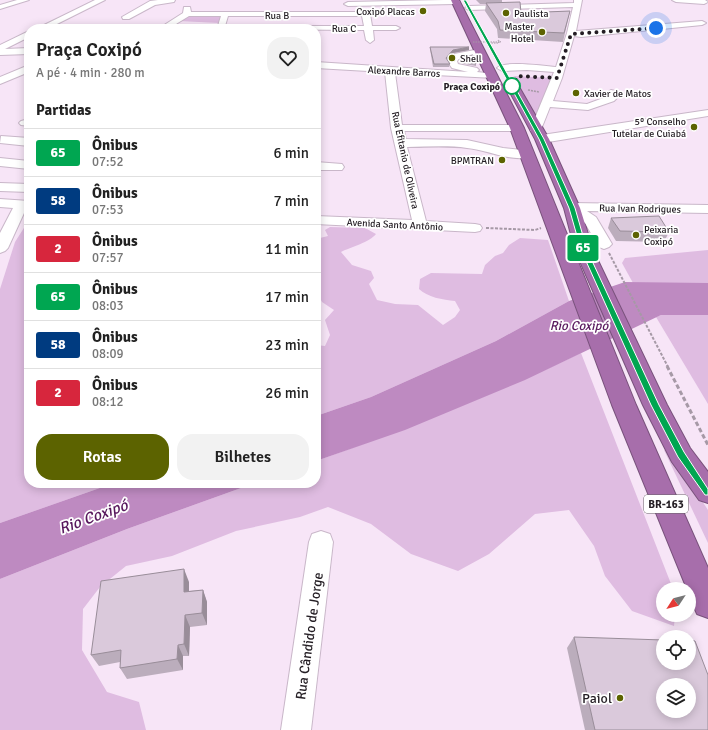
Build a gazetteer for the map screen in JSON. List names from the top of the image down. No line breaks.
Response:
{"streets":{"highway":["BR-163"],"street":["Rua B","Rua C","Alexandre Barros","Rua Efitanio de Oliveira","Rua Ivan Rodrigues","Avenida Santo Antônio","Rua Cândido de Jorge"]},"crossings":[["Rua B","Rua C"],["Alexandre Barros","Rua Efitanio de Oliveira"],["Alexandre Barros","BR-163"],["Rua Efitanio de Oliveira","Avenida Santo Antônio"],["Rua Ivan Rodrigues","BR-163"]],"water":["Rio Coxipó"],"places":["Coxipó Placas","Paulista","Master Hotel","Shell","Praça Coxipó","Xavier de Matos","5⁰ Conselho Tutelar de Cuiabá","BPMTRAN","Peixaria Coxipó","Paiol"],"lines":["bus line 65"],"north":"bottom left","page":{"on_map":"65","heading":[["Praça Coxipó","A pé · 4 min · 280 m"],"Partidas"],"list":[{"mark":"65","name":"Ônibus","note":"07:52","value":"6 min"},{"mark":"58","name":"Ônibus","note":"07:53","value":"7 min"},{"mark":"2","name":"Ônibus","note":"07:57","value":"11 min"},{"mark":"65","name":"Ônibus","note":"08:03","value":"17 min"},{"mark":"58","name":"Ônibus","note":"08:09","value":"23 min"},{"mark":"2","name":"Ônibus","note":"08:12","value":"26 min"}],"buttons":["Rotas","Bilhetes"]}}
